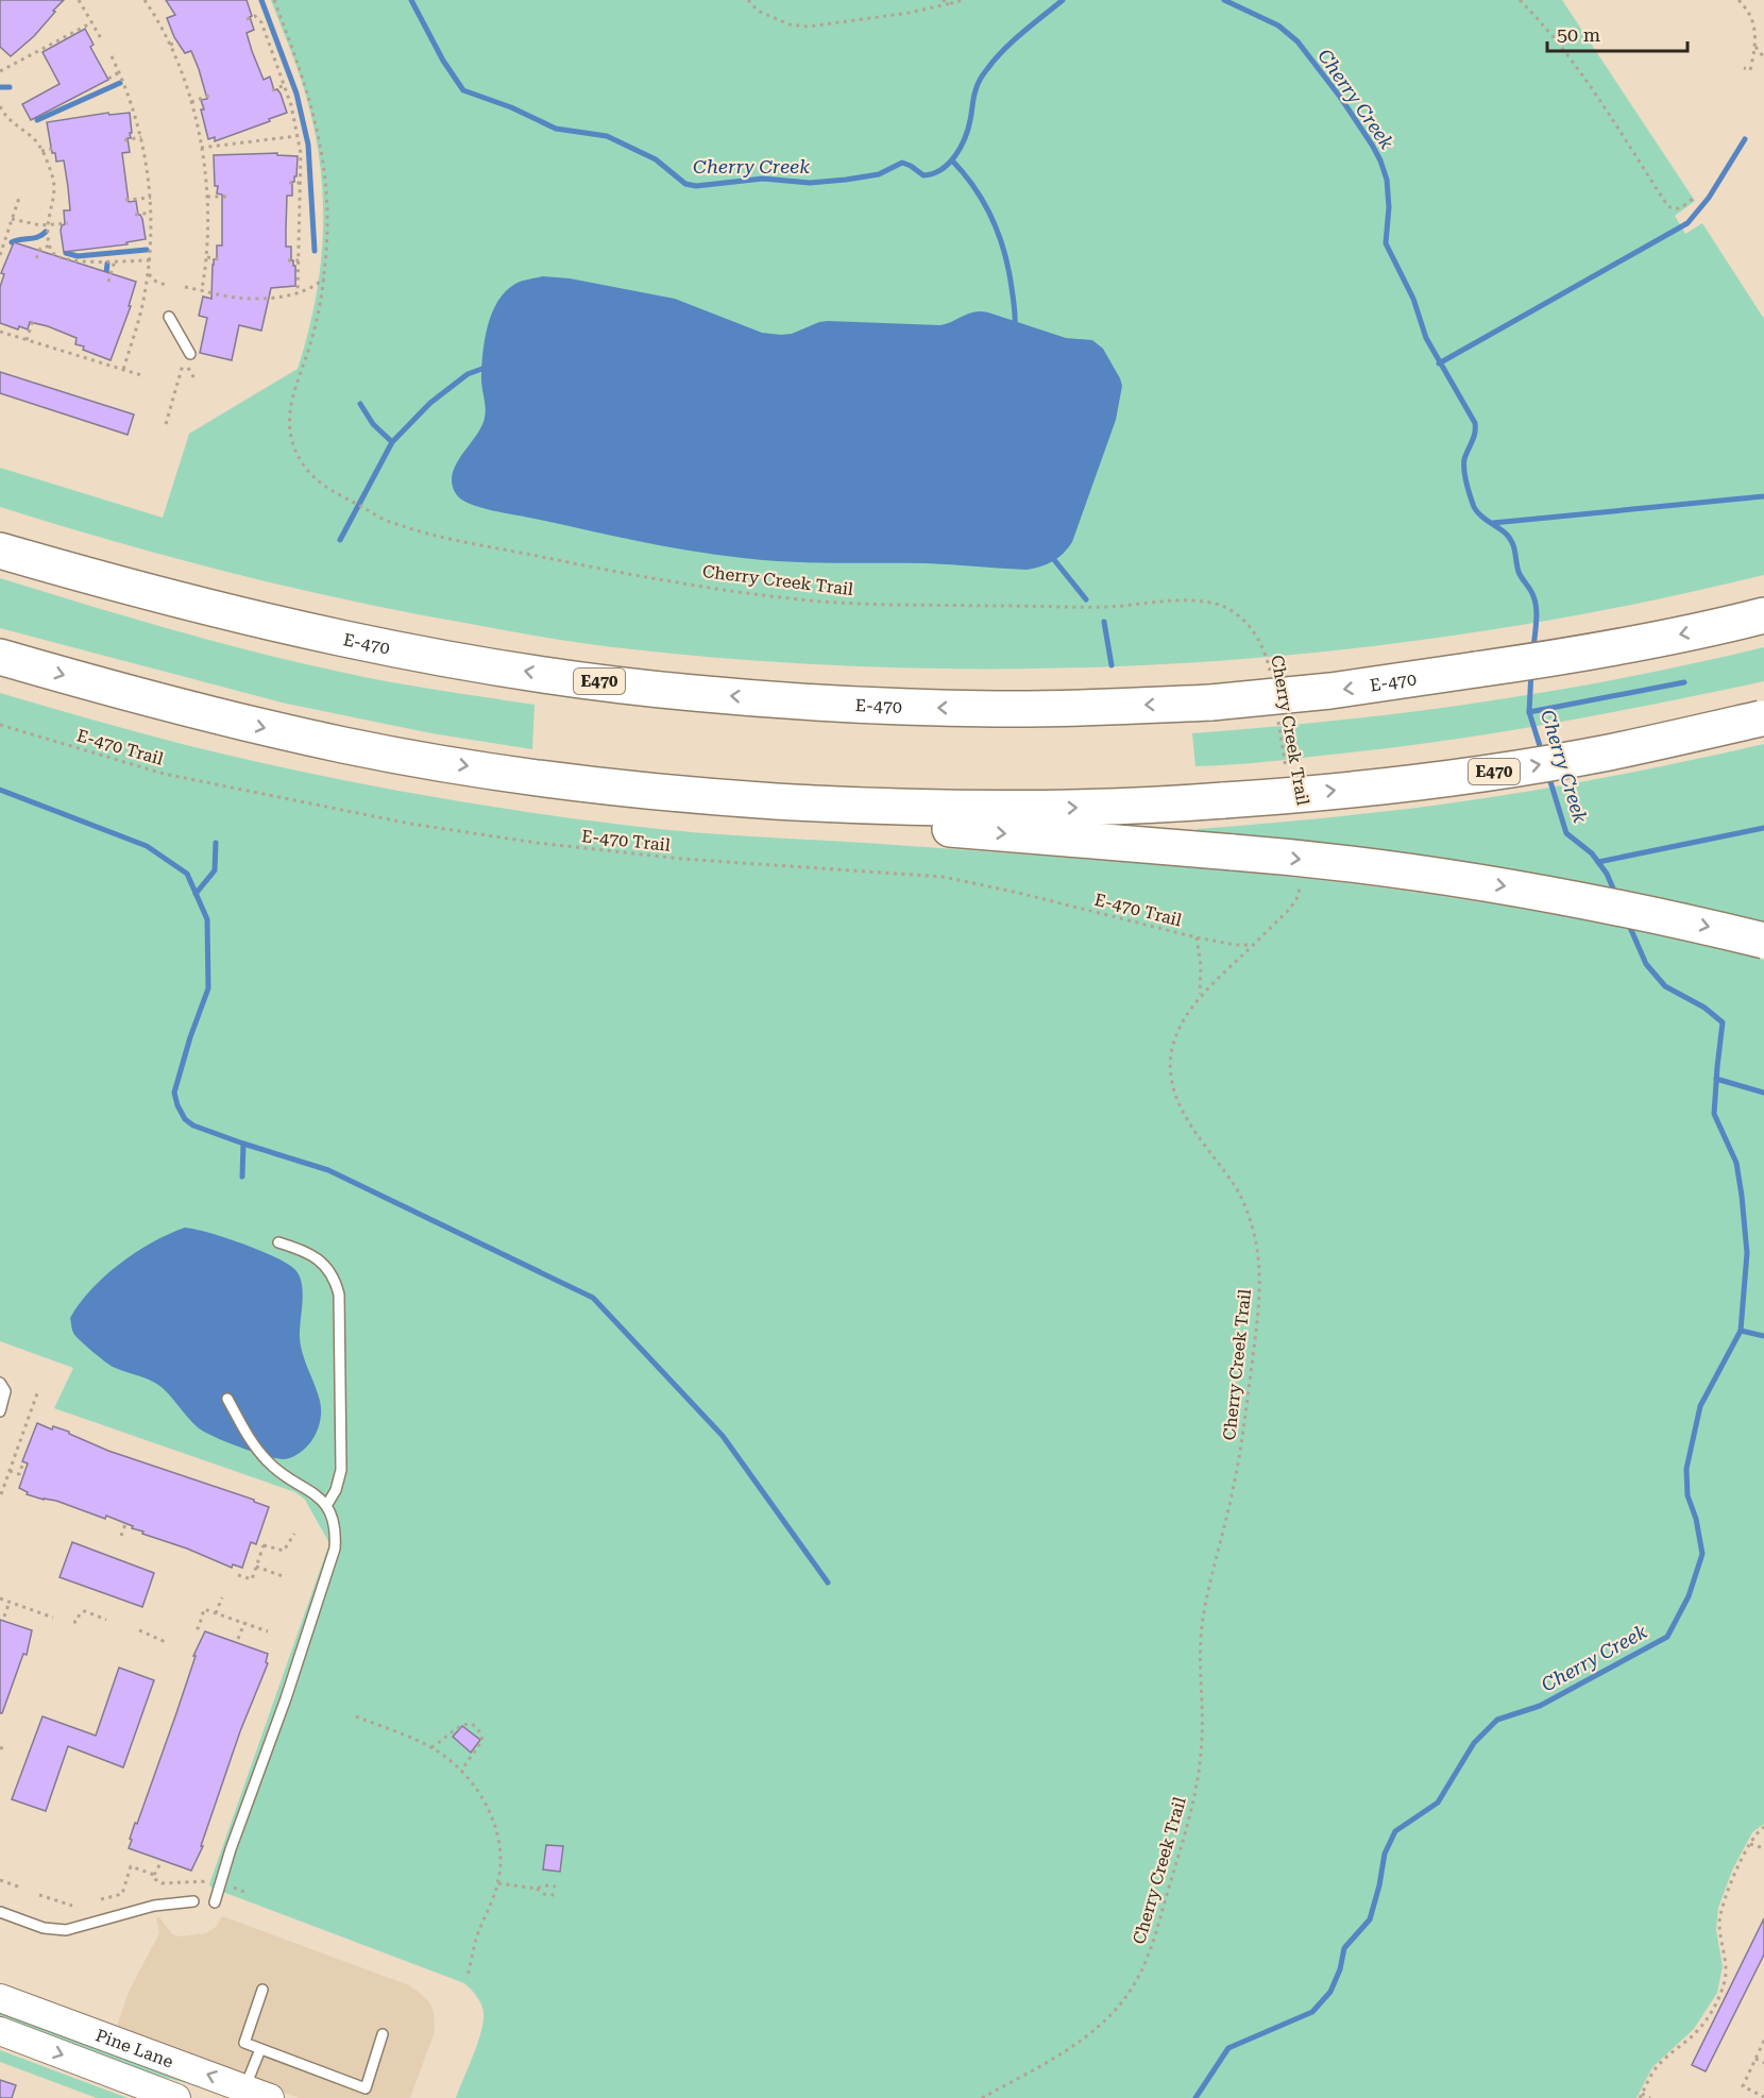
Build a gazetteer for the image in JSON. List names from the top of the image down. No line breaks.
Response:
{"streets":{"highway":["E-470","E470"],"main road":["Pine Lane"],"path":["Cherry Creek Trail","E-470 Trail"]},"crossings":[["Cherry Creek Trail","E-470 Trail"]],"water":["Cherry Creek"],"scale_bar":"50 m"}
